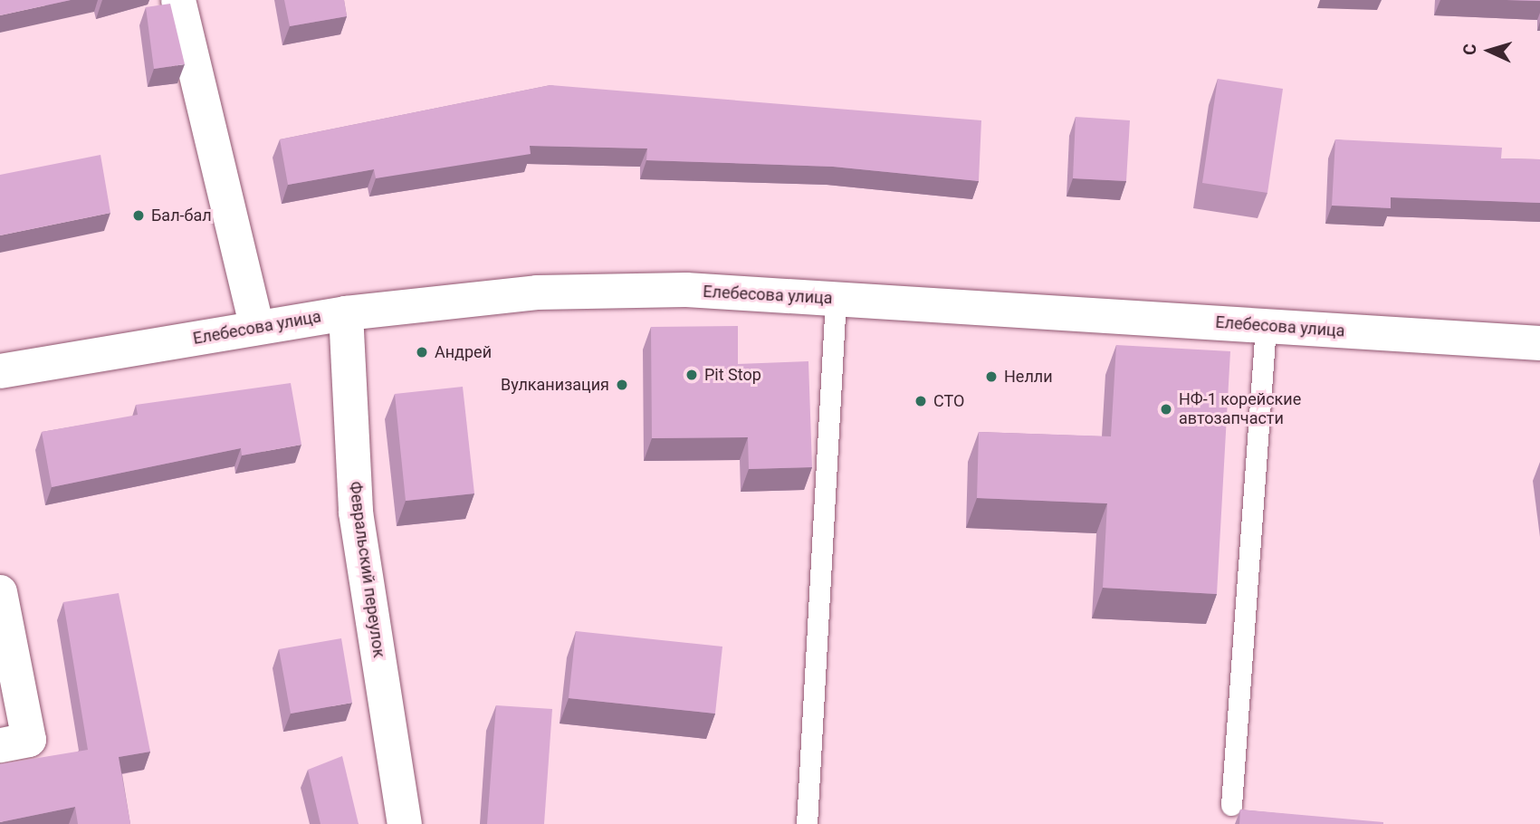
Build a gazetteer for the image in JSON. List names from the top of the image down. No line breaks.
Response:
{"streets":{"main road":["Елебесова улица","Февральский переулок"]},"crossings":[["Елебесова улица","Февральский переулок"]],"places":["Бал-бал","Андрей","Pit Stop","Нелли","Вулканизация","СТО","НФ-1 корейские автозапчасти"],"north":"left"}
